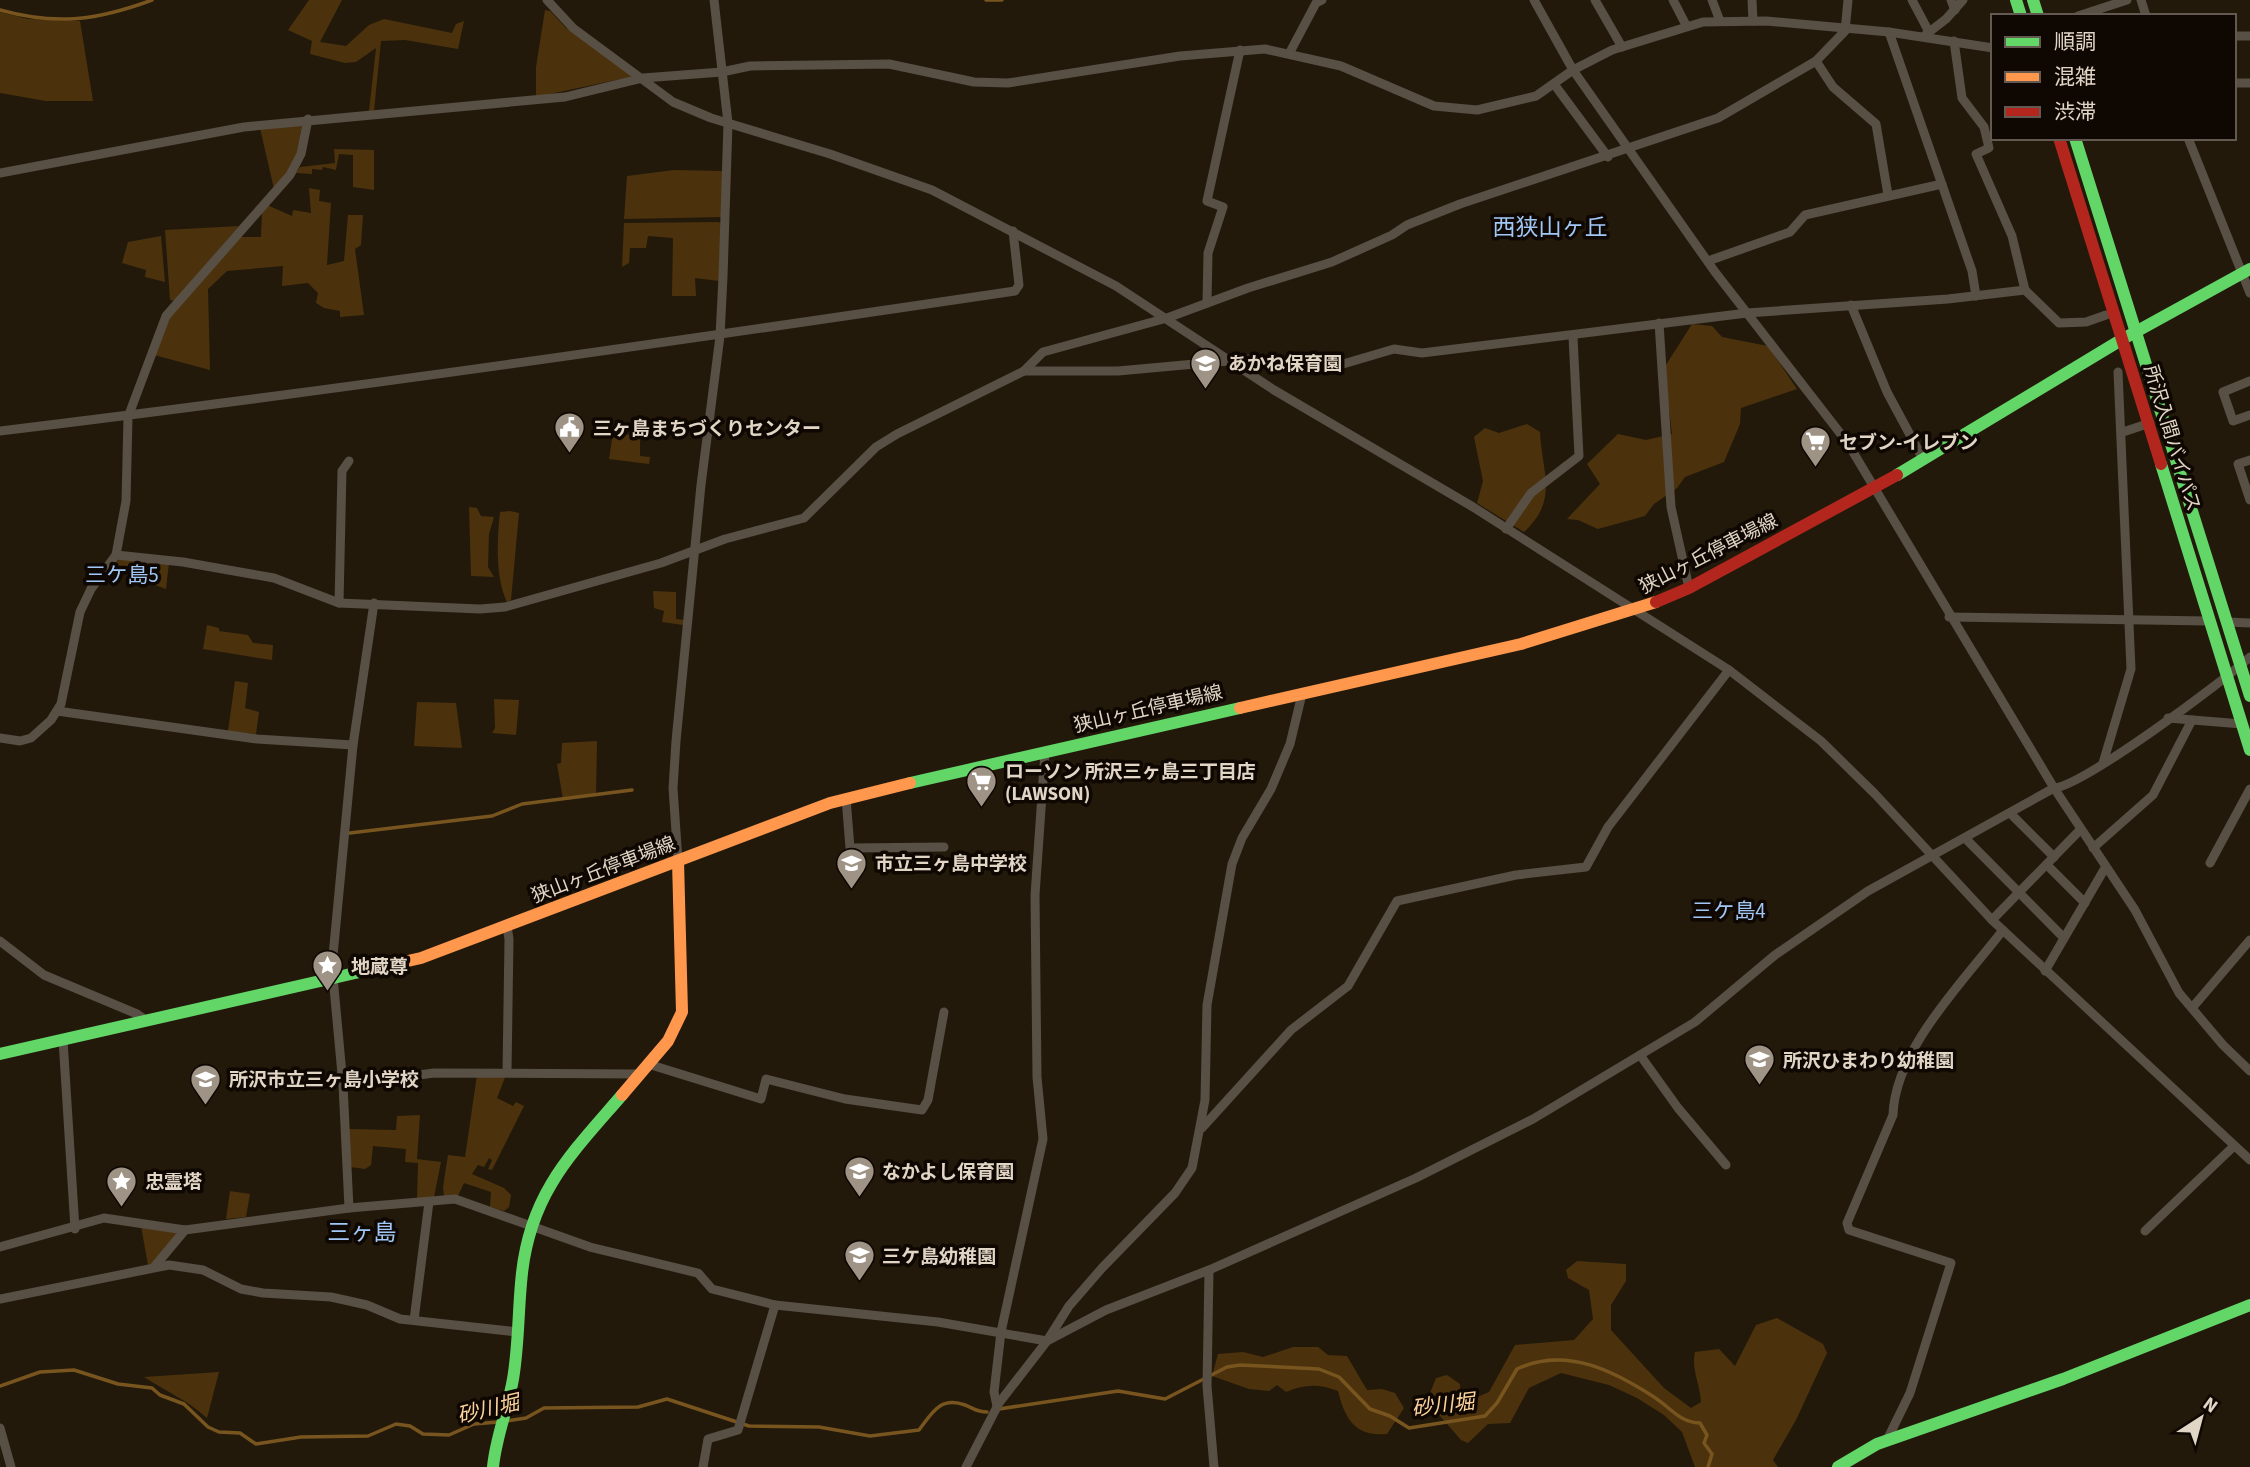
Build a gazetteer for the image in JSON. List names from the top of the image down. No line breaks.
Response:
{"streets":{"main road":["所沢入間バイパス","狭山ヶ丘停車場線"]},"crossings":[["所沢入間バイパス","狭山ヶ丘停車場線"]],"districts":["西狭山ヶ丘","三ケ島5","三ケ島4","三ヶ島"],"water":["砂川堀"],"places":{"school or university":["あかね保育園","市立三ヶ島中学校","所沢ひまわり幼稚園","所沢市立三ヶ島小学校","なかよし保育園","三ケ島幼稚園"],"public building":["三ヶ島まちづくりセンター"],"supermarket":["セブン-イレブン","ローソン 所沢三ヶ島三丁目店 (LAWSON)"],"place":["地蔵尊","忠霊塔"]},"legend":["順調","混雑","渋滞"],"north":"top right"}
